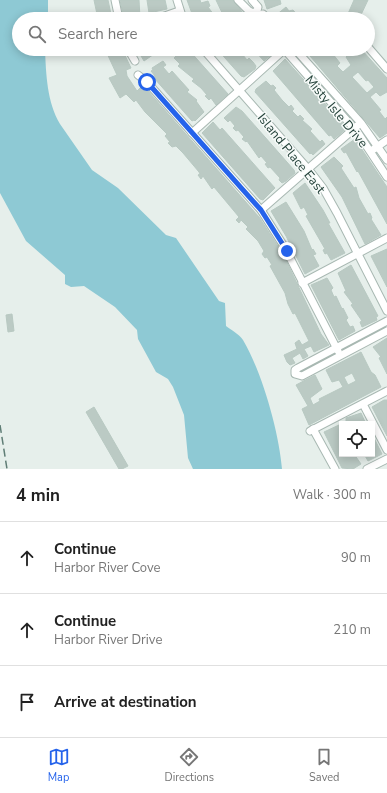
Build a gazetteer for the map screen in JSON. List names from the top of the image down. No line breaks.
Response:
{"streets":{"street":["Misty Isle Drive","Island Place East"]},"page":{"search":"Search here","heading":["4 min","Walk · 300 m"],"list":[["Continue","Harbor River Cove","90 m"],["Continue","Harbor River Drive","210 m"],"Arrive at destination"],"nav":["Map","Directions","Saved"]}}
